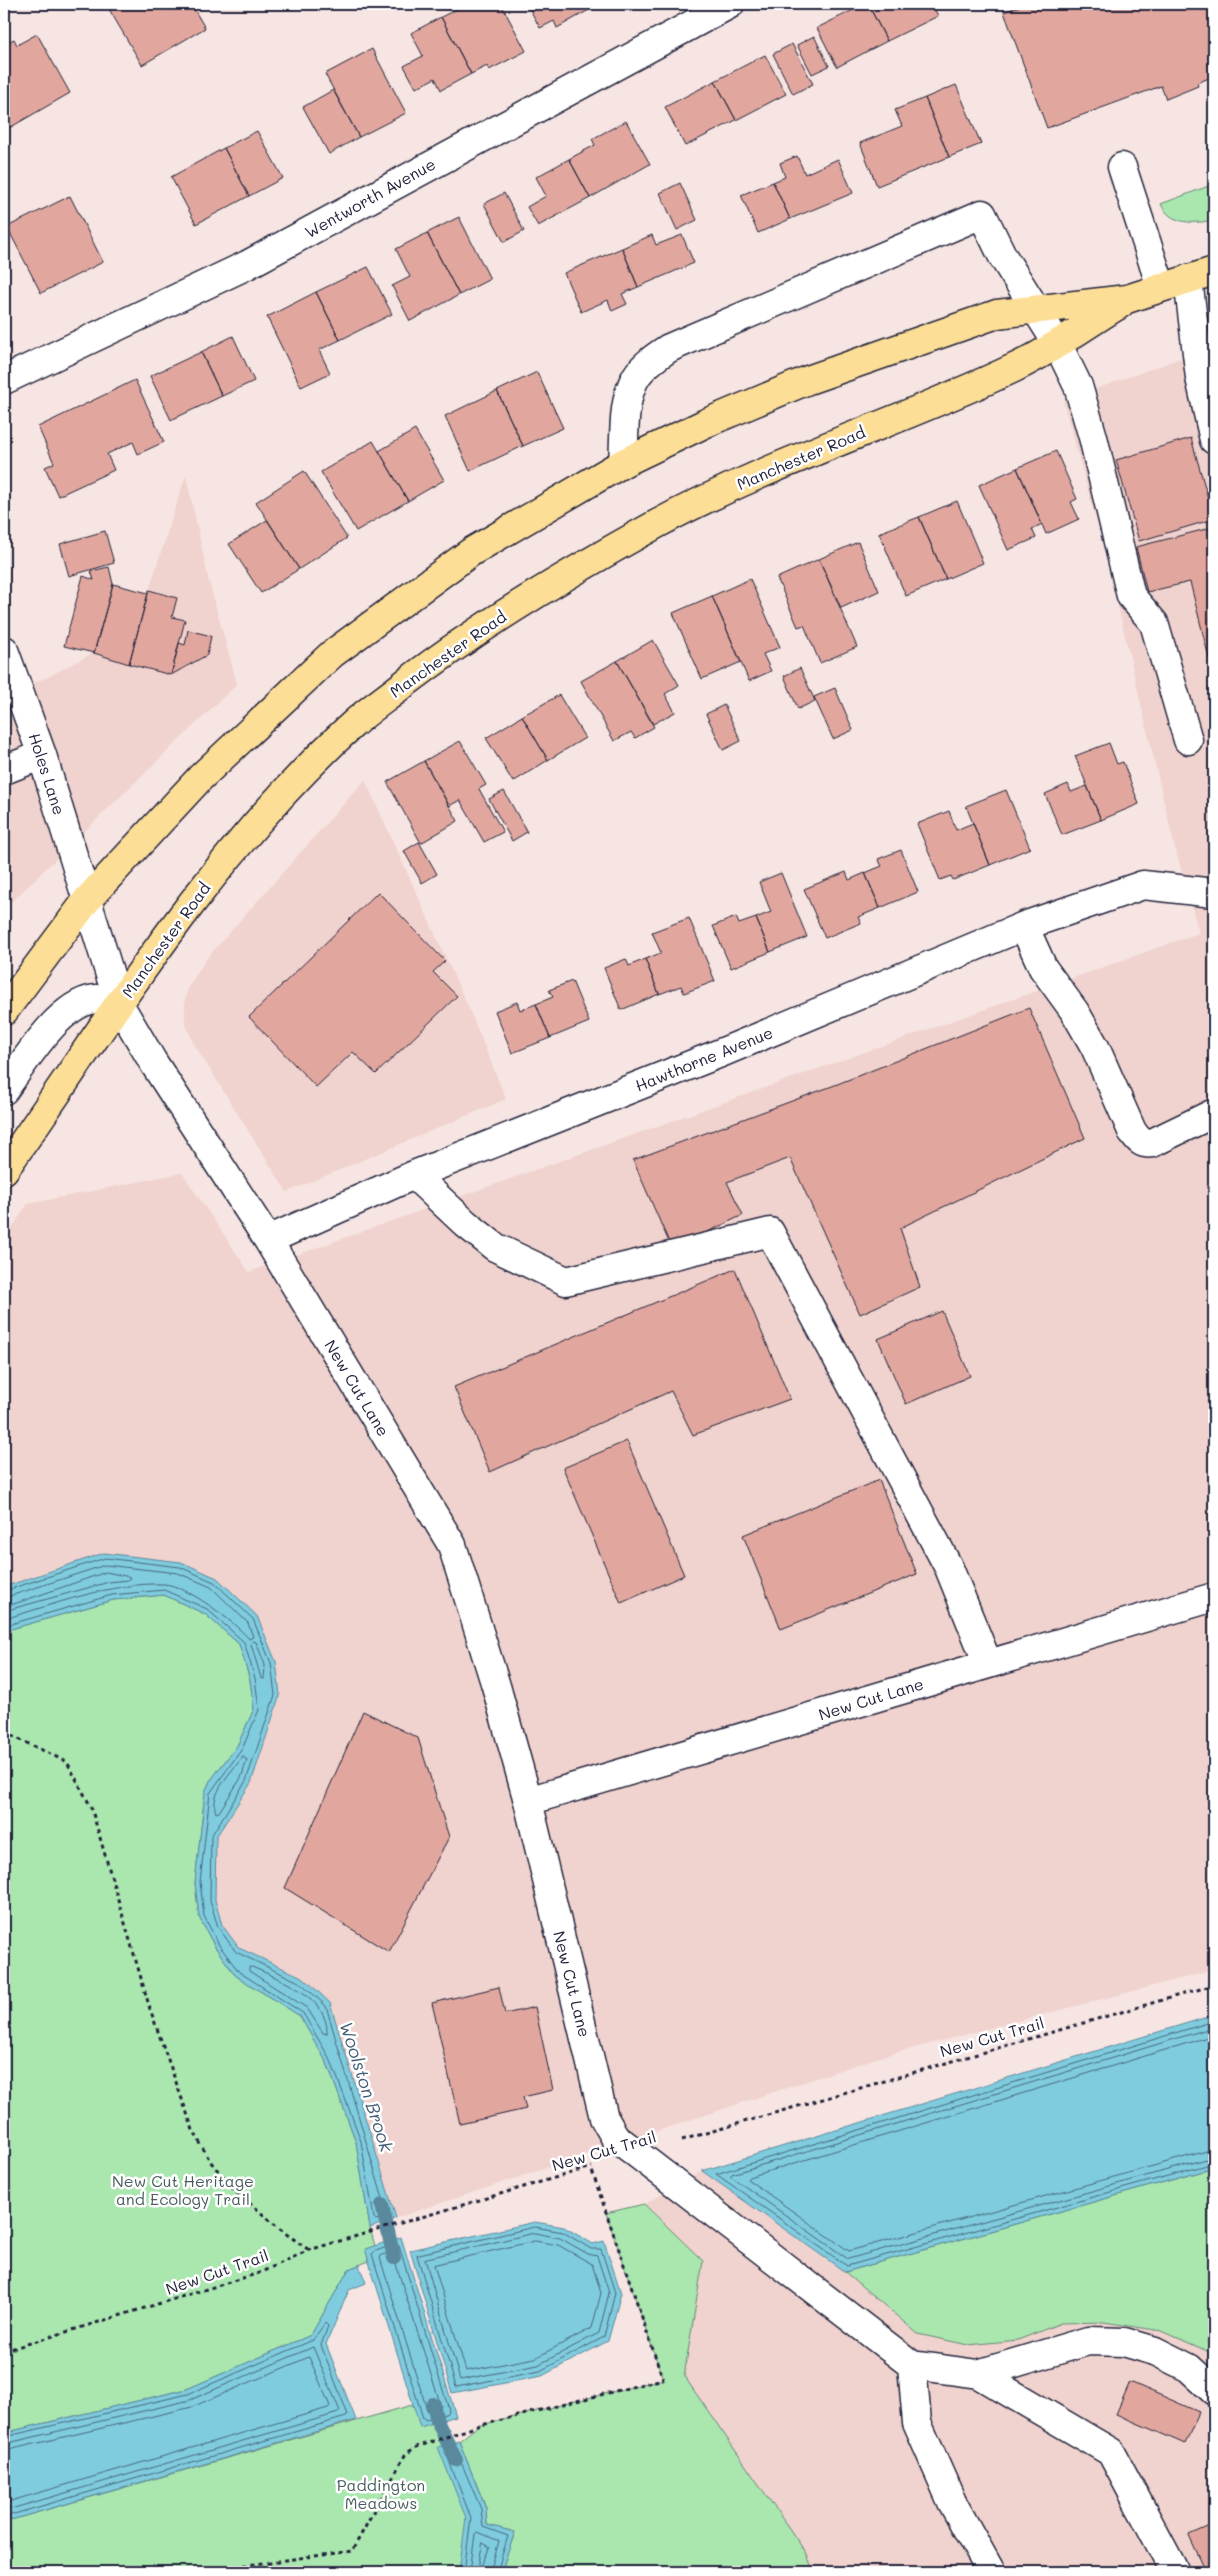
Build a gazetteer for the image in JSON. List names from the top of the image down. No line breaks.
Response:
{"streets":{"main road":["Manchester Road"],"street":["Wentworth Avenue","Holes Lane","Hawthorne Avenue","New Cut Lane"],"path":["New Cut Trail"]},"crossings":[["Manchester Road","Holes Lane"],["Manchester Road","New Cut Lane"],["Holes Lane","New Cut Lane"],["Hawthorne Avenue","New Cut Lane"],["New Cut Lane","New Cut Trail"]],"water":["Woolston Brook"],"parks":["New Cut Heritage and Ecology Trail","Paddington Meadows"]}
